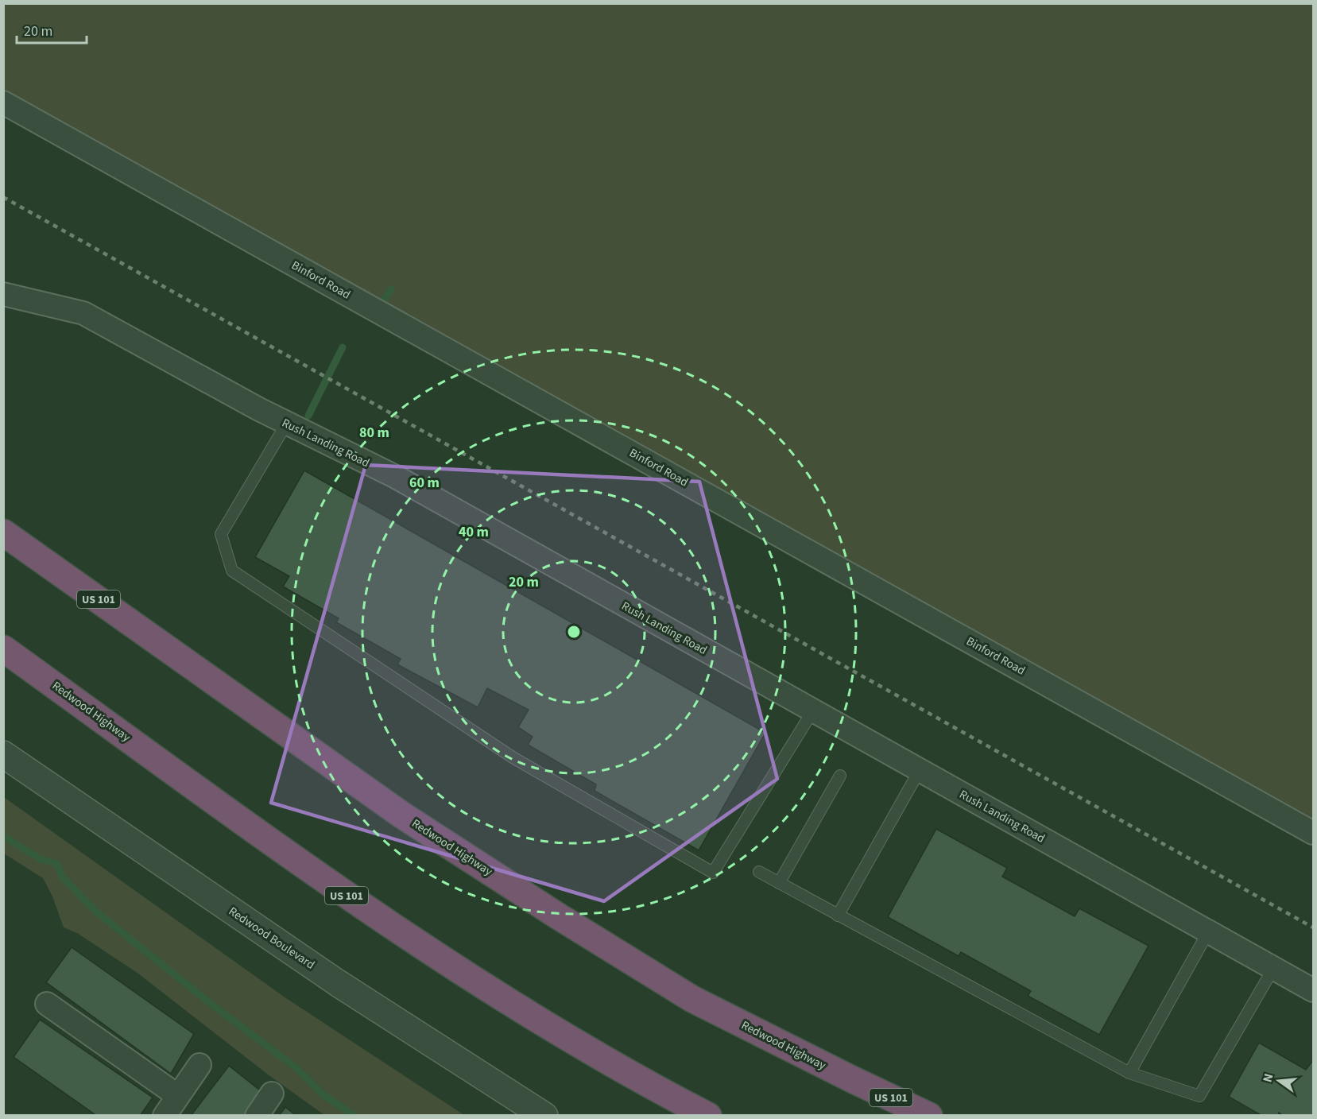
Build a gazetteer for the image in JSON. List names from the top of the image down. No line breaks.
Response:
{"streets":{"highway":["US 101","Redwood Highway"],"street":["Binford Road","Rush Landing Road","Redwood Boulevard"]},"scale_bar":"20 m","north":"left","rings":["80 m","60 m","40 m","20 m"]}
